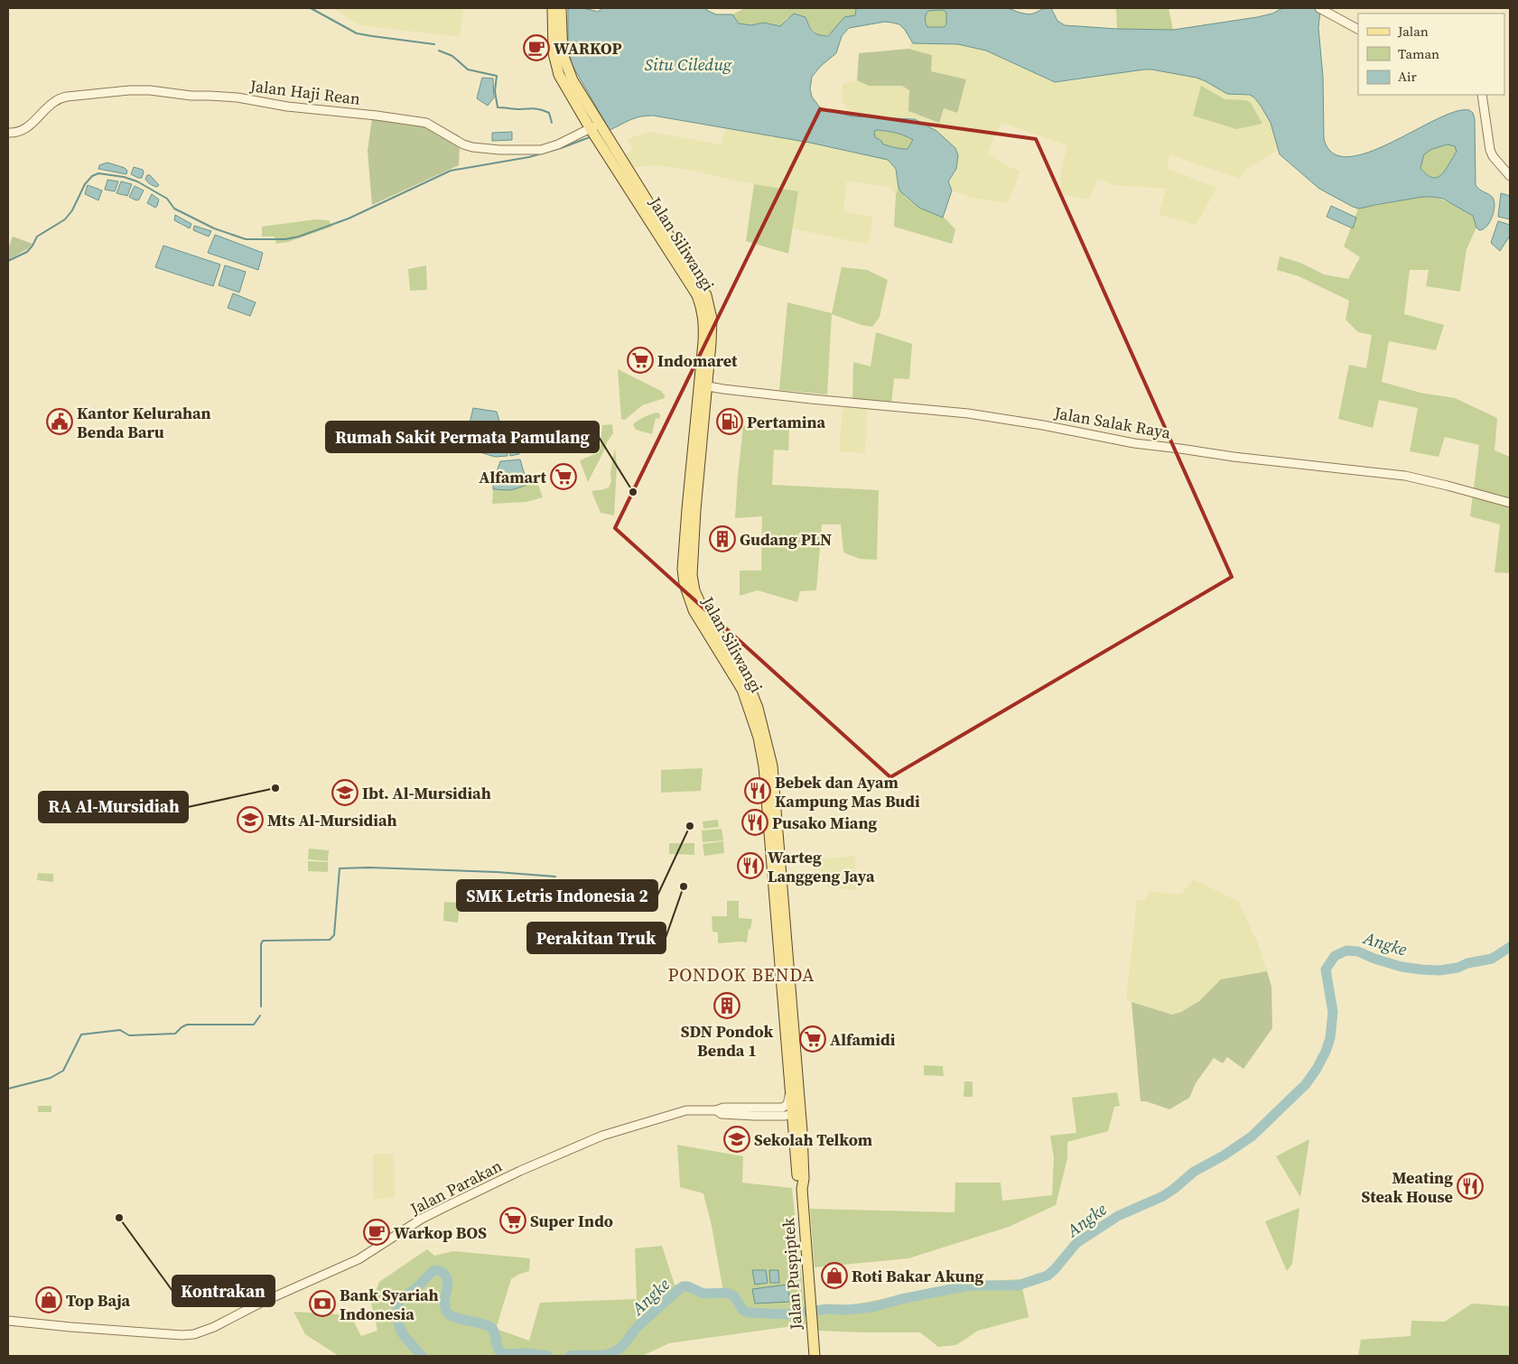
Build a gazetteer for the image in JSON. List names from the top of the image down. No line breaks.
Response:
{"streets":{"main road":["Jalan Siliwangi","Jalan Puspiptek"],"street":["Jalan Haji Rean","Jalan Salak Raya","Jalan Parakan"]},"crossings":[["Jalan Haji Rean","Jalan Siliwangi"],["Jalan Siliwangi","Jalan Salak Raya"],["Jalan Siliwangi","Jalan Parakan"],["Jalan Siliwangi","Jalan Puspiptek"],["Jalan Parakan","Jalan Puspiptek"]],"districts":["PONDOK BENDA"],"water":["Situ Ciledug","Angke"],"places":{"cafe":["WARKOP","Warkop BOS"],"supermarket":["Indomaret","Alfamart","Alfamidi","Super Indo"],"public building":["Kantor Kelurahan Benda Baru"],"fuel station":["Pertamina"],"other":["Rumah Sakit Permata Pamulang","RA Al-Mursidiah","SMK Letris Indonesia 2","Perakitan Truk","Kontrakan"],"building":["Gudang PLN","SDN Pondok Benda 1"],"restaurant":["Bebek dan Ayam Kampung Mas Budi","Pusako Miang","Warteg Langgeng Jaya","Meating Steak House"],"school or university":["Ibt. Al-Mursidiah","Mts Al-Mursidiah","Sekolah Telkom"],"shop":["Roti Bakar Akung","Top Baja"],"bank":["Bank Syariah Indonesia"]},"legend":["Jalan","Taman","Air"]}
